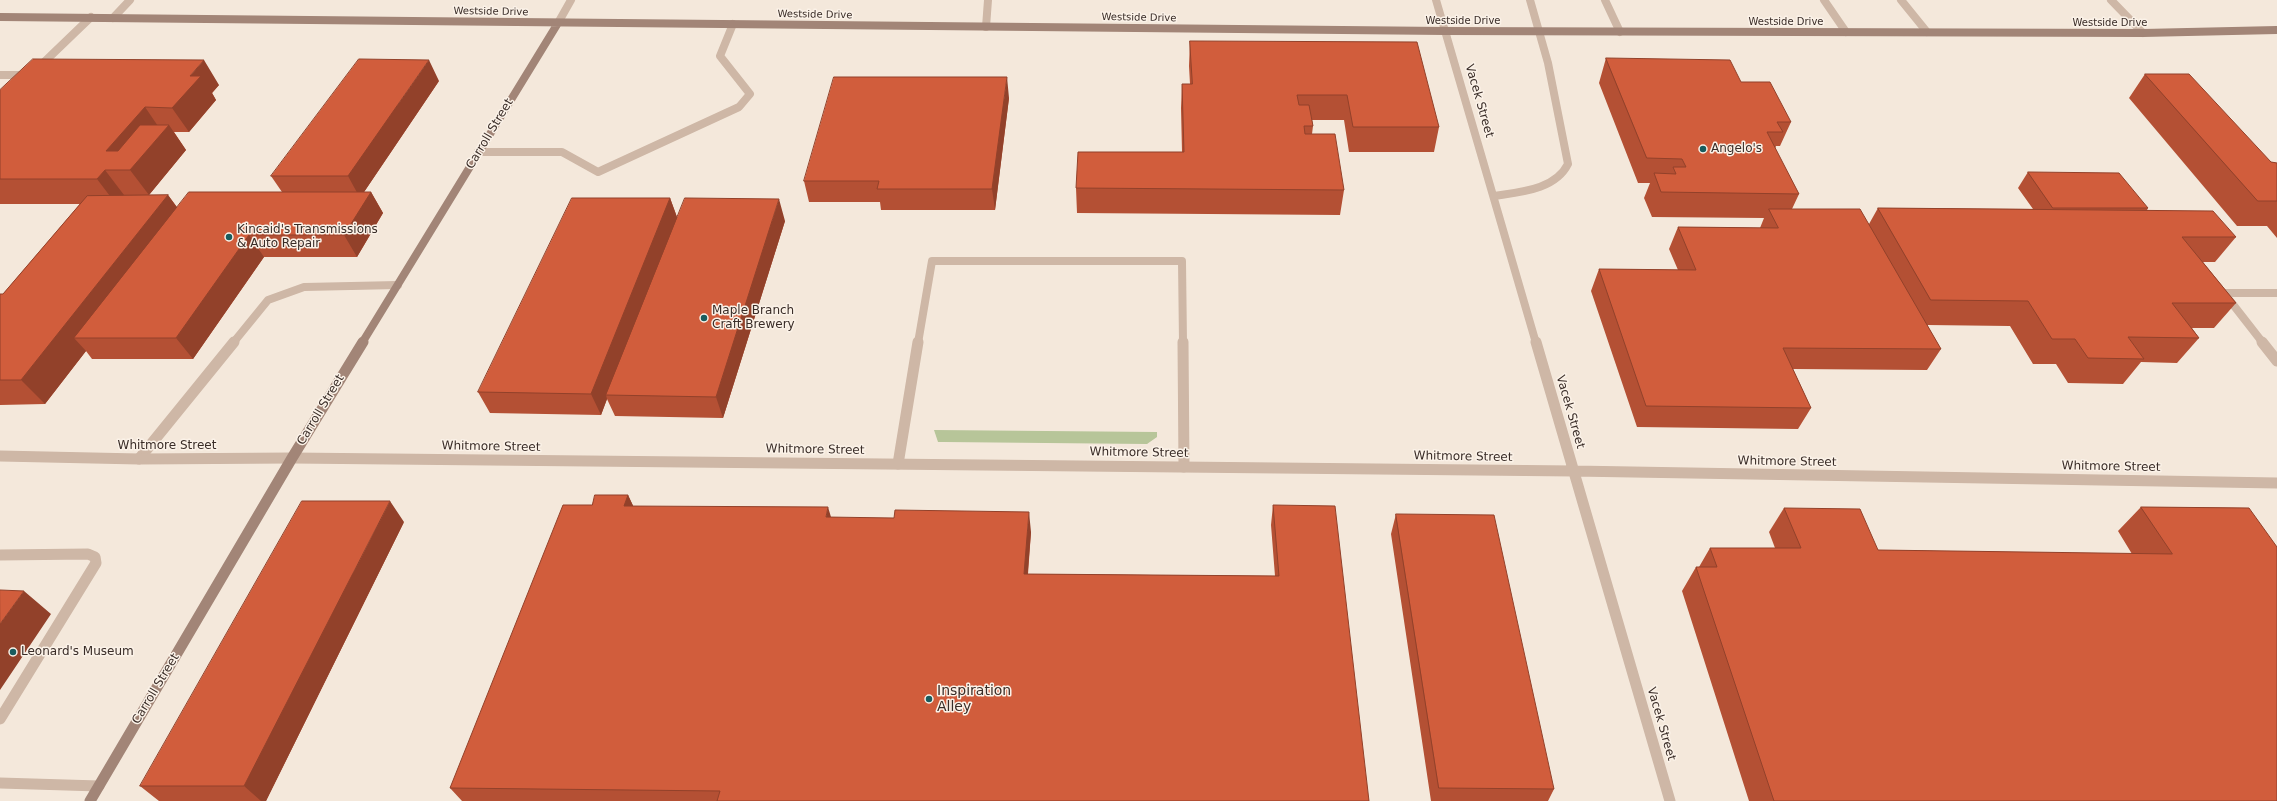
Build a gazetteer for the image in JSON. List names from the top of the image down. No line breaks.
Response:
{"streets":{"main road":["Westside Drive","Carroll Street"],"street":["Vacek Street","Whitmore Street"]},"crossings":[["Westside Drive","Vacek Street"],["Westside Drive","Carroll Street"],["Vacek Street","Whitmore Street"],["Carroll Street","Whitmore Street"]],"places":["Angelo's","Kincaid's Transmissions & Auto Repair","Maple Branch Craft Brewery","Leonard's Museum","Inspiration Alley"]}
